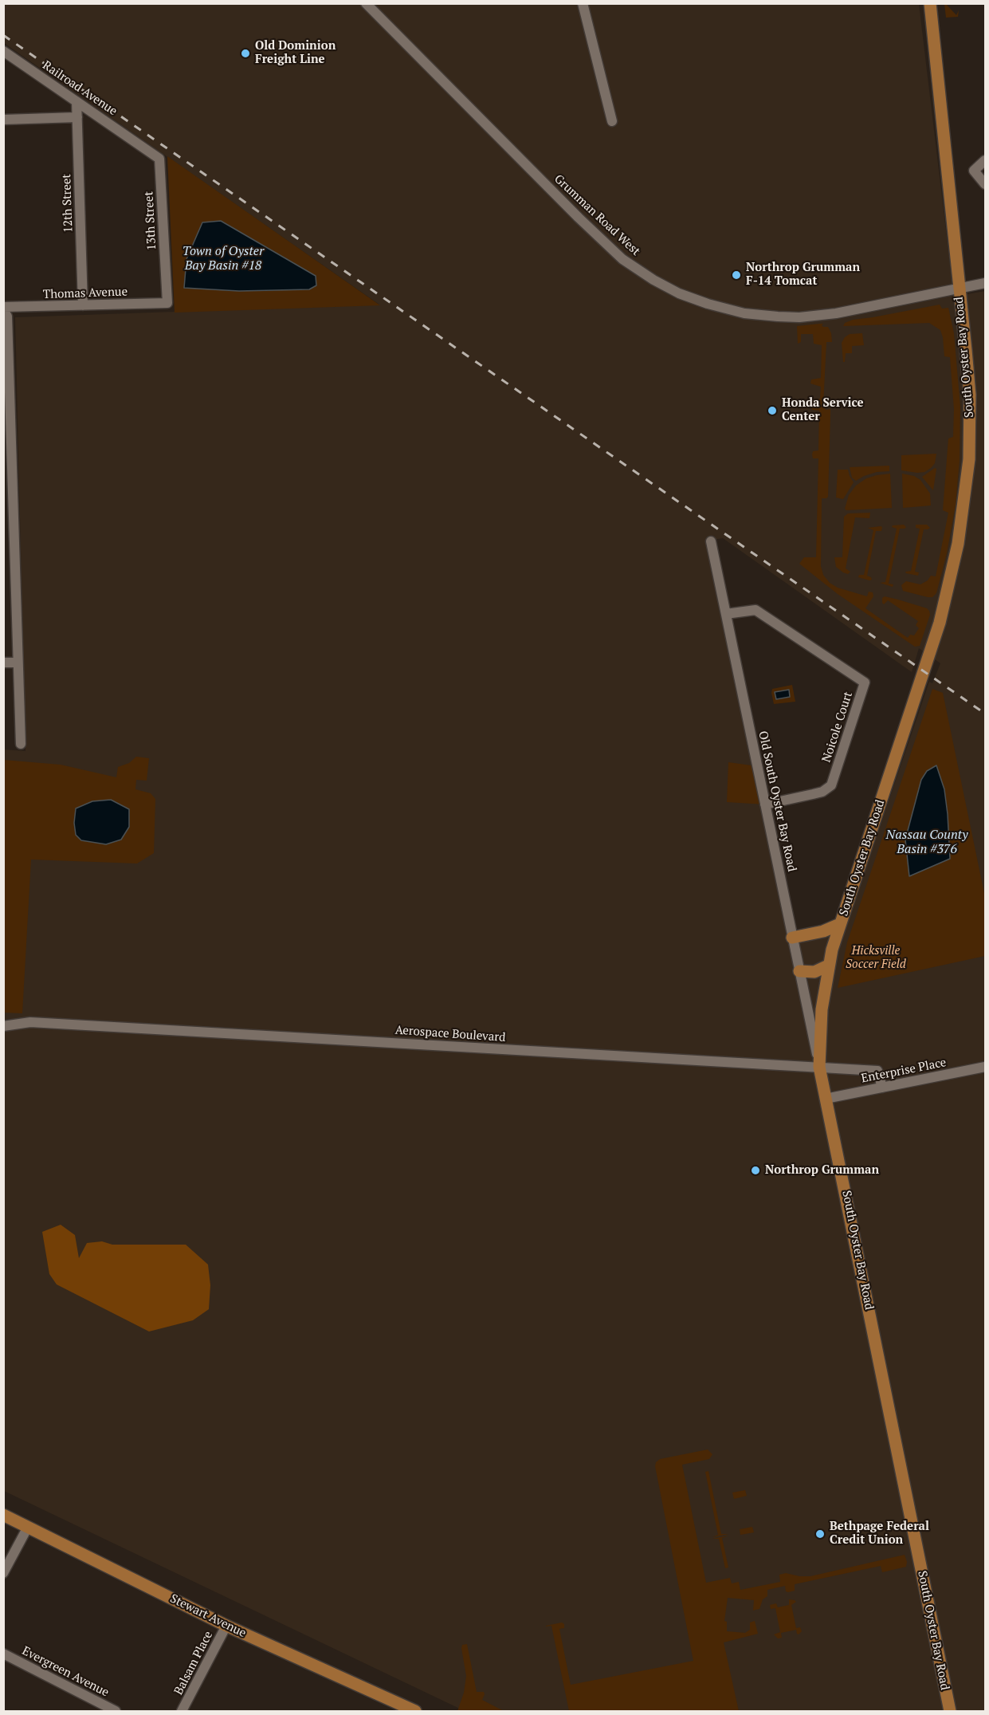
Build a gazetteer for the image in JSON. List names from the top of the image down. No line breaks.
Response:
{"streets":{"main road":["South Oyster Bay Road","Stewart Avenue"],"street":["Railroad Avenue","12th Street","Grumman Road West","13th Street","Thomas Avenue","Noicole Court","Old South Oyster Bay Road","Aerospace Boulevard","Enterprise Place","Balsam Place","Evergreen Avenue"]},"crossings":[["Railroad Avenue","12th Street"],["Railroad Avenue","13th Street"],["12th Street","Thomas Avenue"],["Grumman Road West","South Oyster Bay Road"],["13th Street","Thomas Avenue"],["South Oyster Bay Road","Old South Oyster Bay Road"],["South Oyster Bay Road","Aerospace Boulevard"],["South Oyster Bay Road","Enterprise Place"],["Noicole Court","Old South Oyster Bay Road"],["Old South Oyster Bay Road","Aerospace Boulevard"],["Aerospace Boulevard","Enterprise Place"],["Stewart Avenue","Balsam Place"]],"water":["Town of Oyster Bay Basin #18","Nassau County Basin #376"],"parks":["Hicksville Soccer Field"],"places":["Old Dominion Freight Line","Northrop Grumman F-14 Tomcat","Honda Service Center","Northrop Grumman","Bethpage Federal Credit Union"]}
